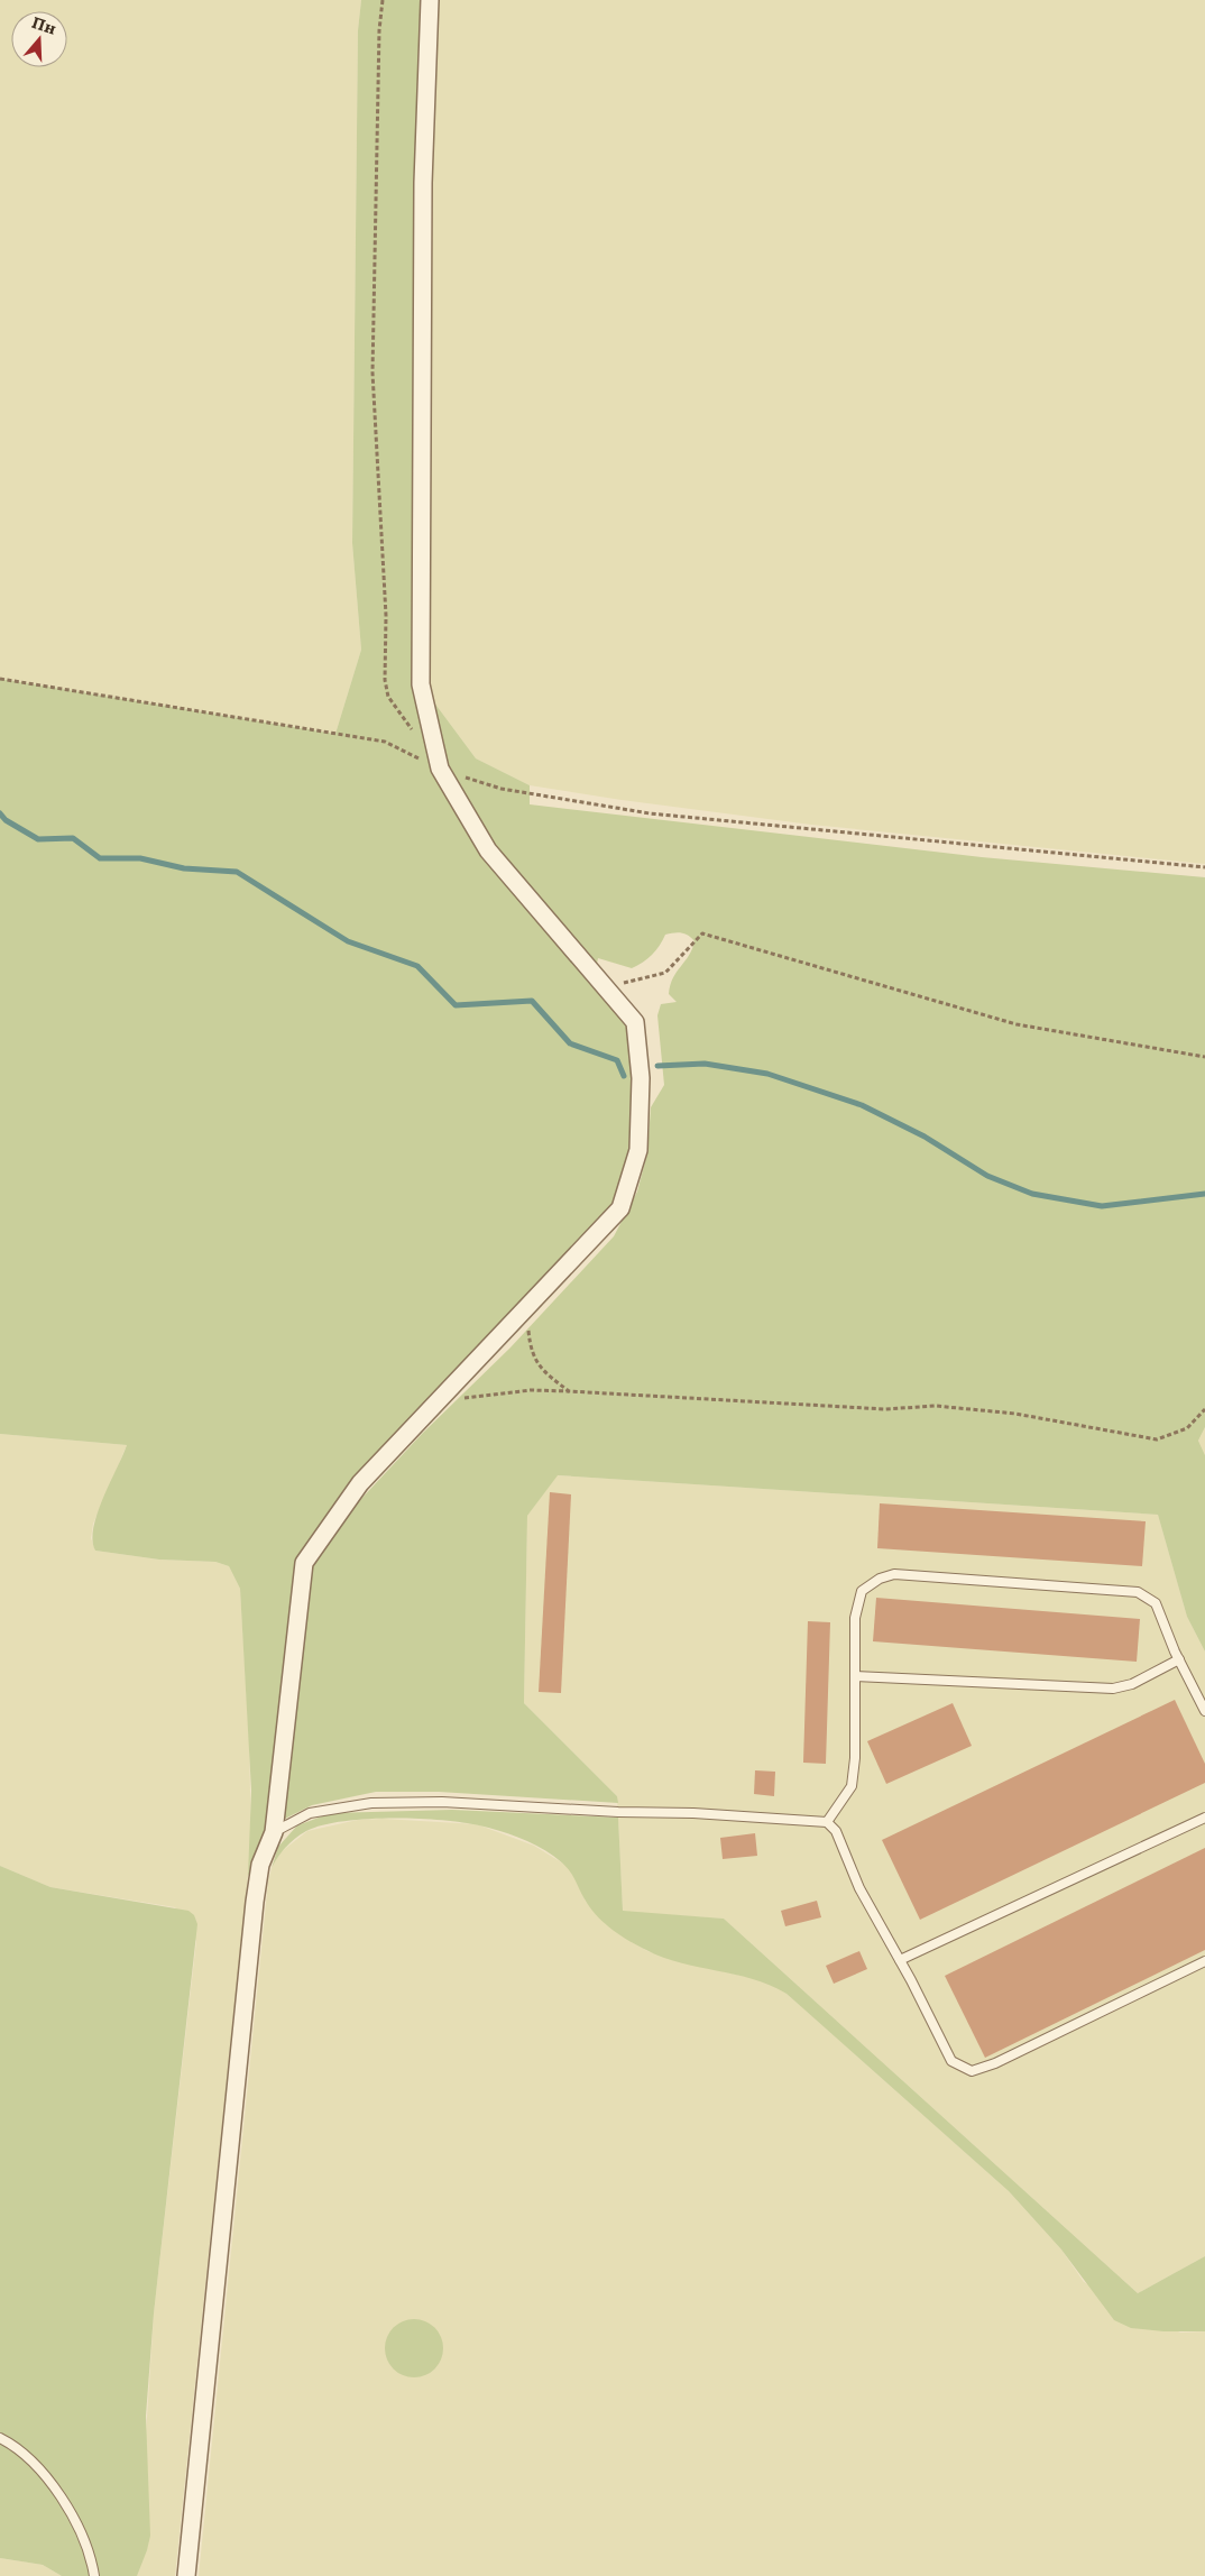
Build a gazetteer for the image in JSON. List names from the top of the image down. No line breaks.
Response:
{"north":"top"}
